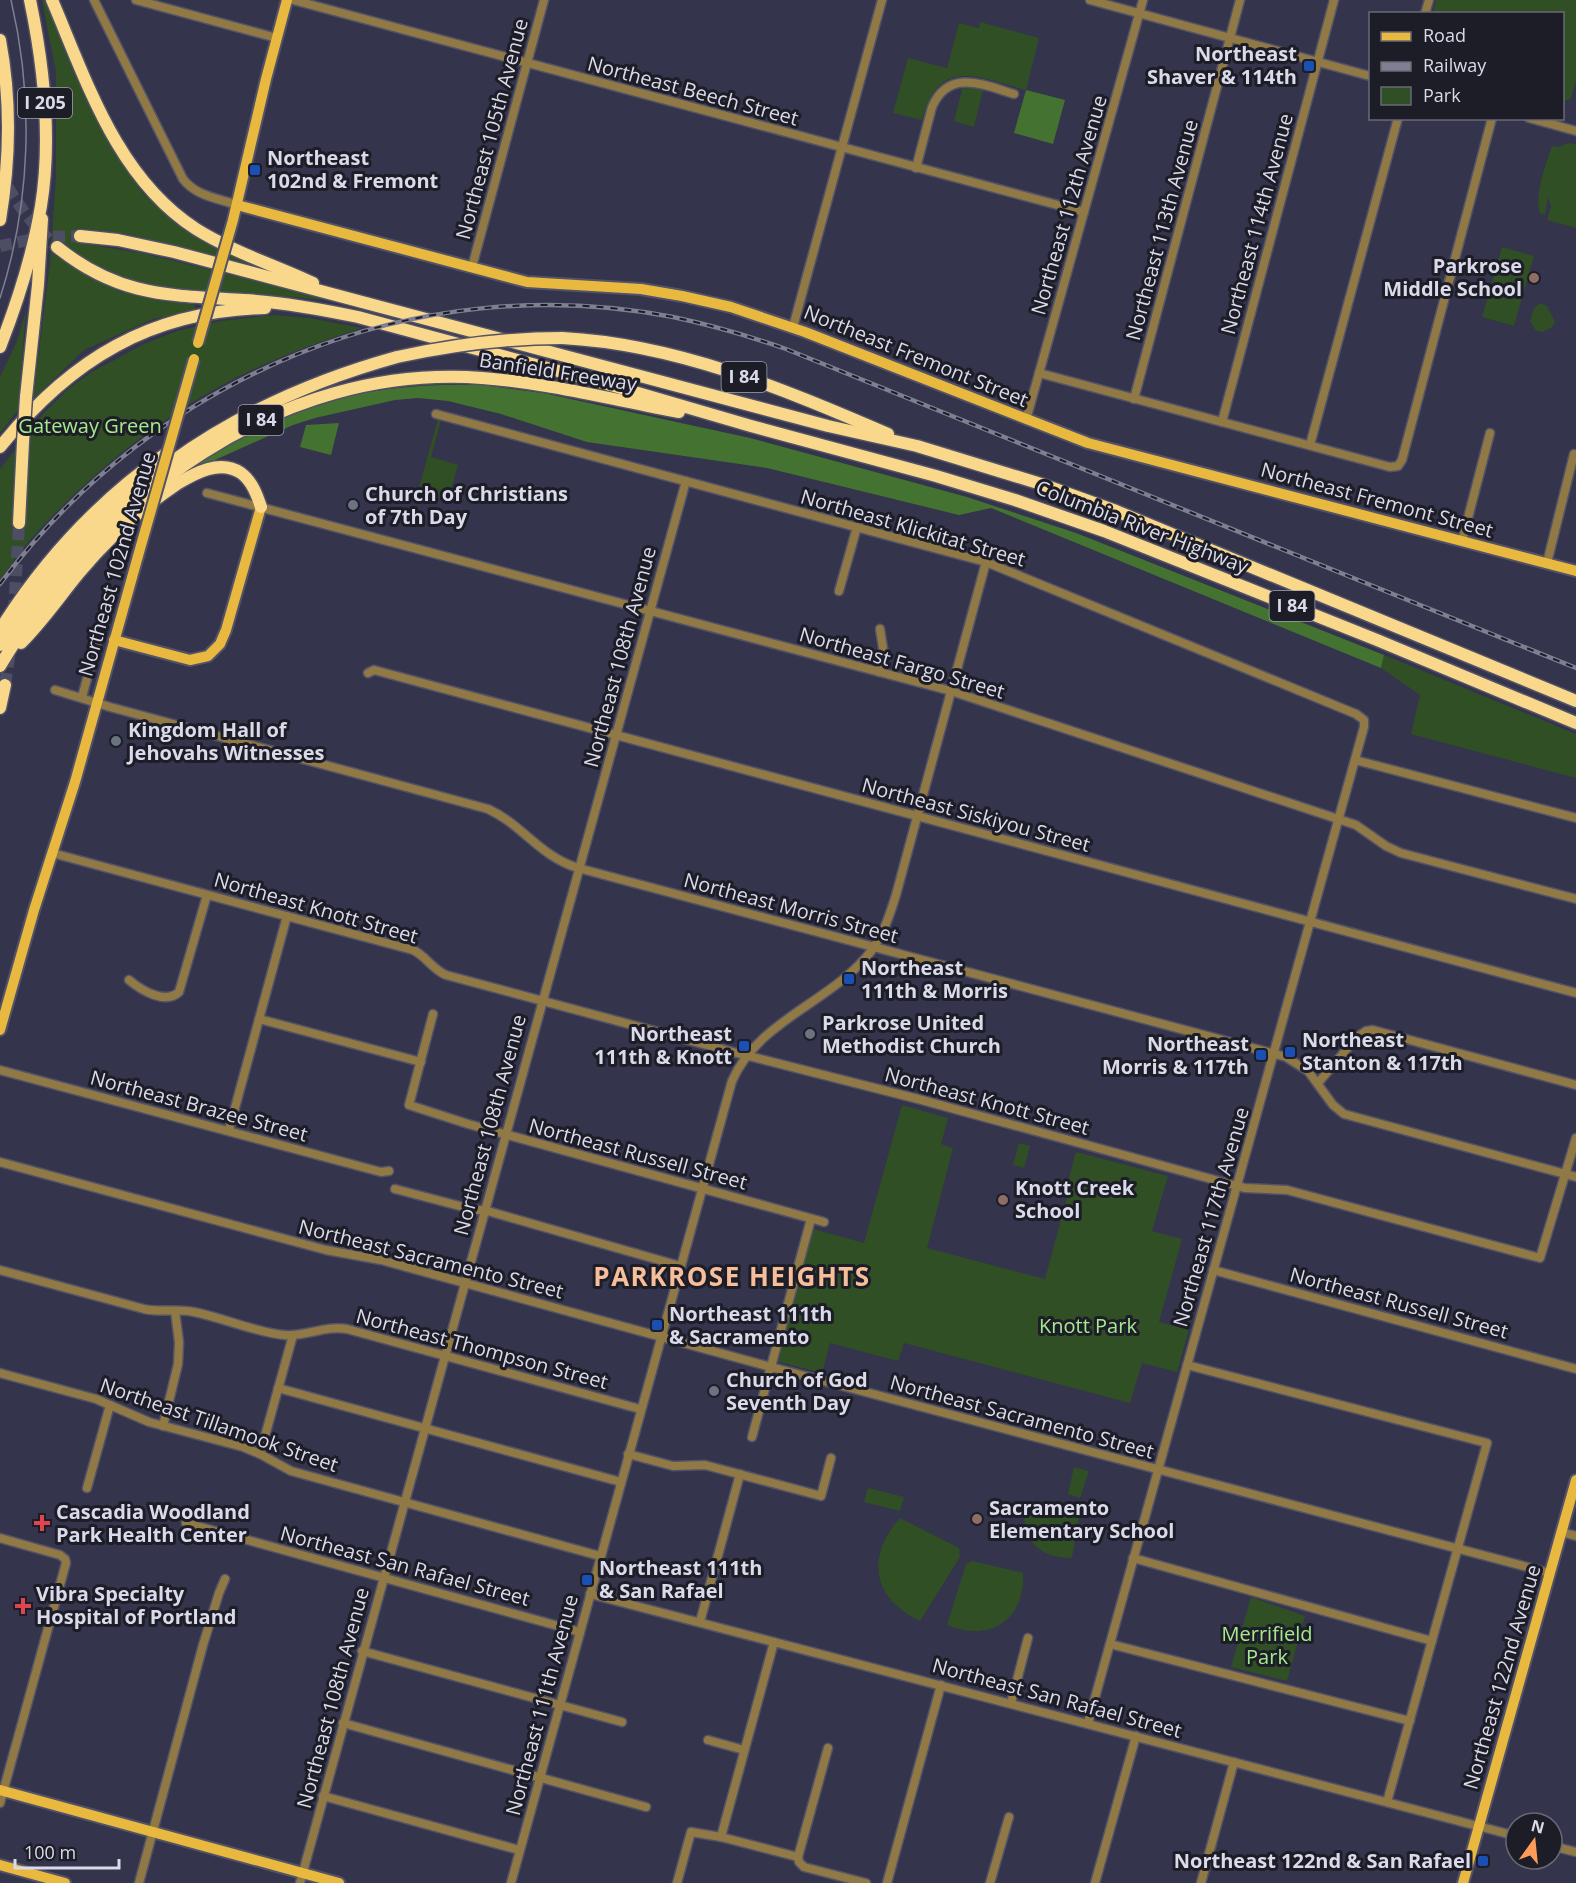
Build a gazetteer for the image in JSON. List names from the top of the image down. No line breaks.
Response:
{"streets":{"highway":["I 205","Banfield Freeway","I 84","Columbia River Highway"],"main road":["Northeast Fremont Street","Northeast 102nd Avenue","Northeast 122nd Avenue"],"street":["Northeast Beech Street","Northeast 105th Avenue","Northeast 112th Avenue","Northeast 114th Avenue","Northeast 113th Avenue","Northeast Klickitat Street","Northeast 108th Avenue","Northeast Fargo Street","Northeast Siskiyou Street","Northeast Knott Street","Northeast Morris Street","Northeast Brazee Street","Northeast Russell Street","Northeast 117th Avenue","Northeast Sacramento Street","Northeast Thompson Street","Northeast Tillamook Street","Northeast San Rafael Street","Northeast 111th Avenue"]},"crossings":[["Northeast Beech Street","Northeast 105th Avenue"],["Northeast Beech Street","Northeast 112th Avenue"],["Northeast 105th Avenue","Northeast Fremont Street"],["Northeast 112th Avenue","Northeast Fremont Street"],["Northeast Fremont Street","Northeast 102nd Avenue"],["Banfield Freeway","Columbia River Highway"],["Northeast Klickitat Street","Northeast 108th Avenue"],["Northeast Klickitat Street","Northeast 117th Avenue"],["Northeast Klickitat Street","Northeast 111th Avenue"],["Northeast 102nd Avenue","Northeast Knott Street"],["Northeast 102nd Avenue","Northeast Morris Street"],["Northeast 108th Avenue","Northeast Fargo Street"],["Northeast 108th Avenue","Northeast Siskiyou Street"],["Northeast 108th Avenue","Northeast Knott Street"],["Northeast 108th Avenue","Northeast Morris Street"],["Northeast 108th Avenue","Northeast Russell Street"],["Northeast 108th Avenue","Northeast Sacramento Street"],["Northeast 108th Avenue","Northeast Thompson Street"],["Northeast 108th Avenue","Northeast Tillamook Street"],["Northeast 108th Avenue","Northeast San Rafael Street"],["Northeast Fargo Street","Northeast 117th Avenue"],["Northeast Fargo Street","Northeast 111th Avenue"],["Northeast Siskiyou Street","Northeast 117th Avenue"],["Northeast Siskiyou Street","Northeast 111th Avenue"],["Northeast Knott Street","Northeast Morris Street"],["Northeast Knott Street","Northeast 117th Avenue"],["Northeast Knott Street","Northeast 111th Avenue"],["Northeast Morris Street","Northeast 117th Avenue"],["Northeast Morris Street","Northeast 111th Avenue"],["Northeast Russell Street","Northeast 117th Avenue"],["Northeast Russell Street","Northeast 111th Avenue"],["Northeast 117th Avenue","Northeast Sacramento Street"],["Northeast 117th Avenue","Northeast San Rafael Street"],["Northeast Sacramento Street","Northeast 122nd Avenue"],["Northeast Sacramento Street","Northeast 111th Avenue"],["Northeast Thompson Street","Northeast 111th Avenue"],["Northeast Tillamook Street","Northeast 111th Avenue"],["Northeast San Rafael Street","Northeast 122nd Avenue"],["Northeast San Rafael Street","Northeast 111th Avenue"]],"districts":["PARKROSE HEIGHTS"],"parks":["Gateway Green","Knott Park","Merrifield Park"],"places":{"transit":["Northeast Shaver & 114th","Northeast 102nd & Fremont","Northeast 111th & Morris","Northeast 111th & Knott","Northeast Stanton & 117th","Northeast Morris & 117th","Northeast 111th & Sacramento","Northeast 111th & San Rafael","Northeast 122nd & San Rafael"],"other":["Parkrose Middle School","Church of Christians of 7th Day","Kingdom Hall of Jehovahs Witnesses","Parkrose United Methodist Church","Knott Creek School","Church of God Seventh Day","Sacramento Elementary School"],"health":["Cascadia Woodland Park Health Center","Vibra Specialty Hospital of Portland"]},"legend":["Road","Railway","Park"],"scale_bar":"100 m","north":"top"}
